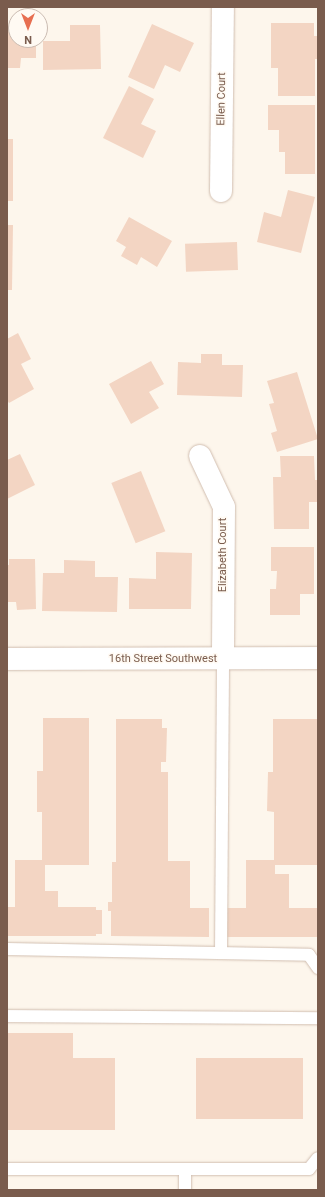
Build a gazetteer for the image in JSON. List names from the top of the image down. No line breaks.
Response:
{"streets":{"street":["Ellen Court","Elizabeth Court","16th Street Southwest"]},"crossings":[["Elizabeth Court","16th Street Southwest"]],"north":"bottom"}
